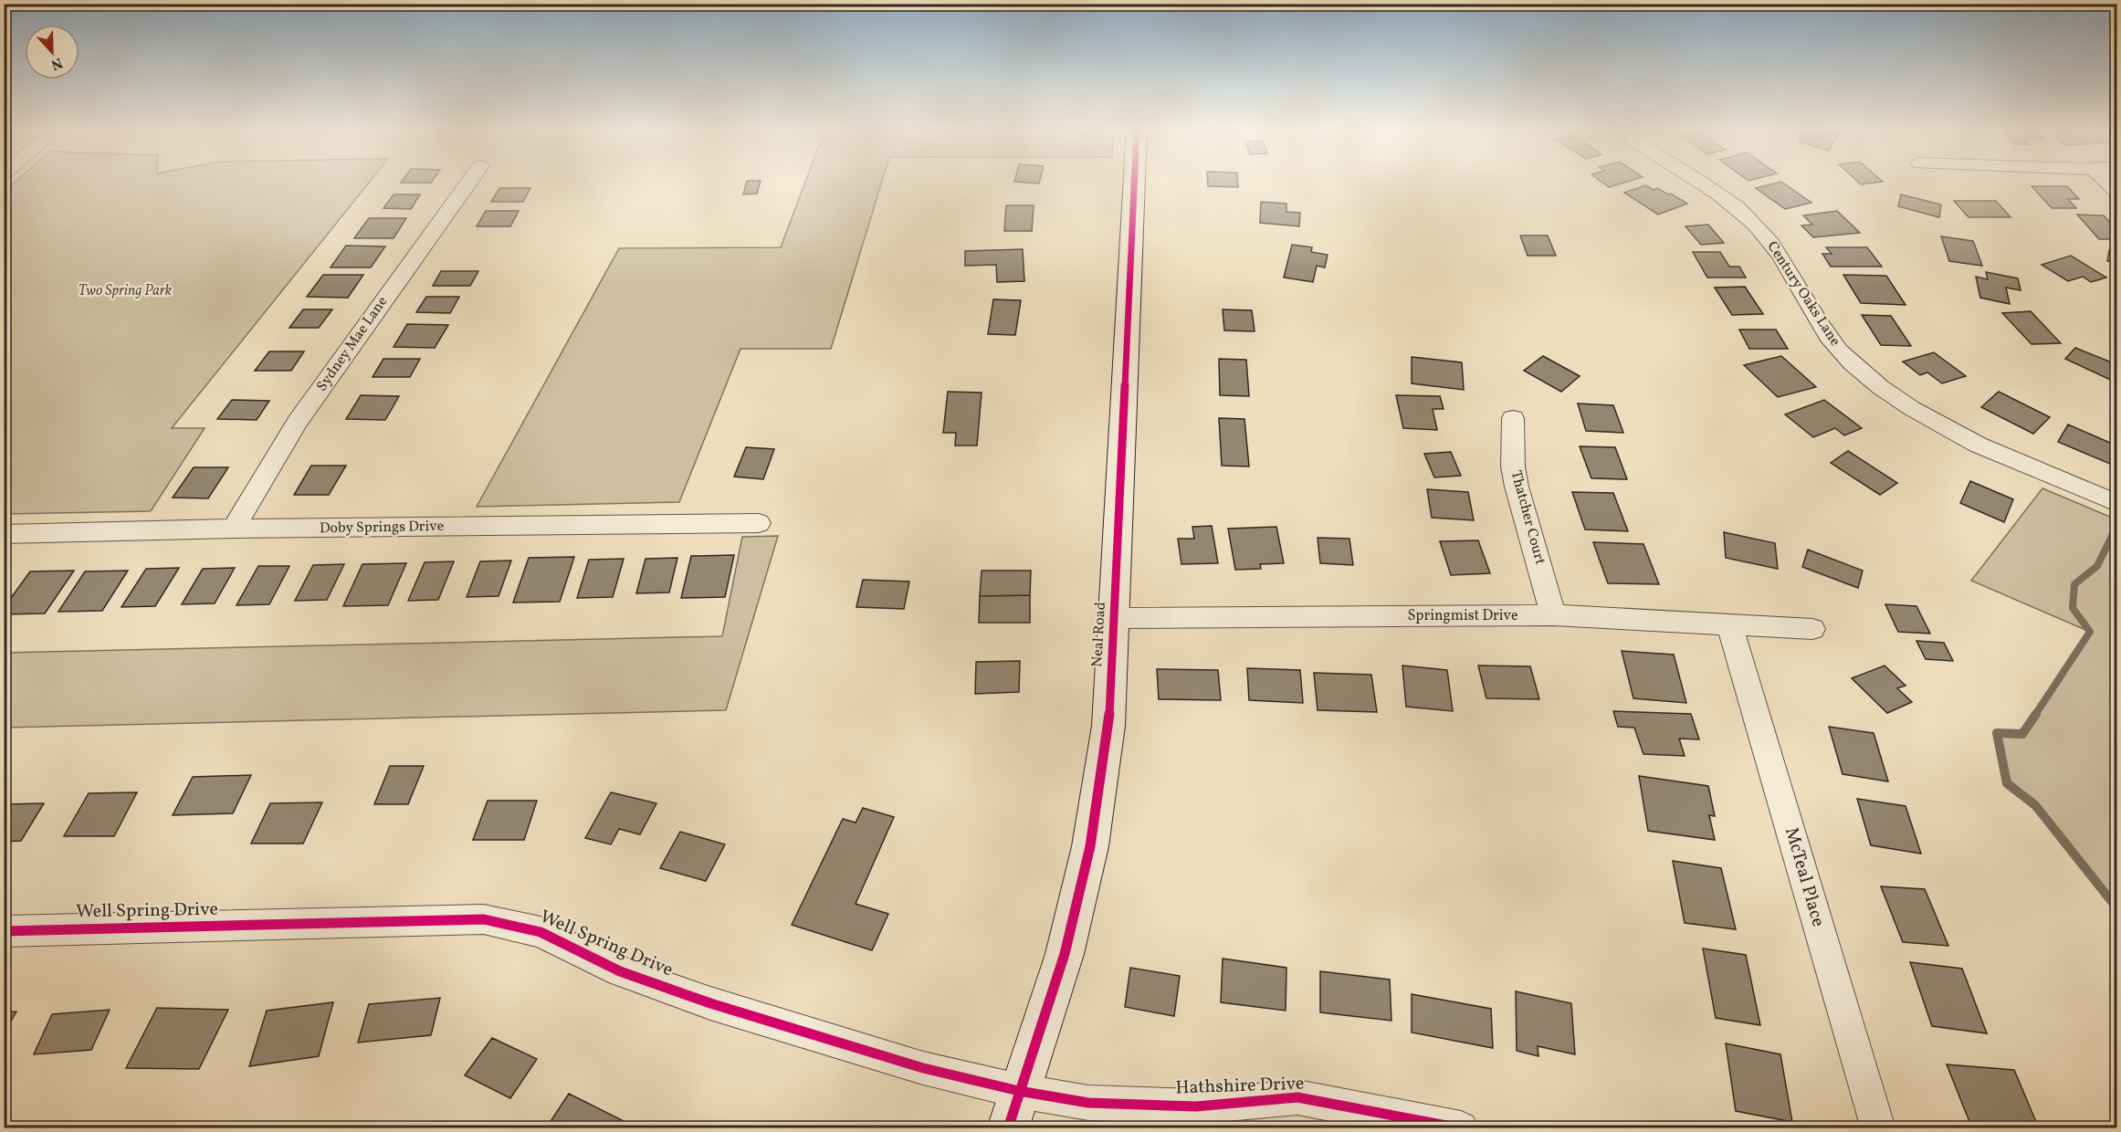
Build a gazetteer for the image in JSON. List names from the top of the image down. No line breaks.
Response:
{"streets":{"street":["Century Oaks Lane","Sydney Mae Lane","Thatcher Court","Doby Springs Drive","Springmist Drive","Neal Road","McTeal Place","Well Spring Drive","Hathshire Drive"]},"crossings":[["Sydney Mae Lane","Doby Springs Drive"],["Thatcher Court","Springmist Drive"],["Springmist Drive","Neal Road"],["Springmist Drive","McTeal Place"],["Neal Road","Well Spring Drive"],["Neal Road","Hathshire Drive"],["Well Spring Drive","Hathshire Drive"]],"parks":["Two Spring Park"],"north":"bottom"}
